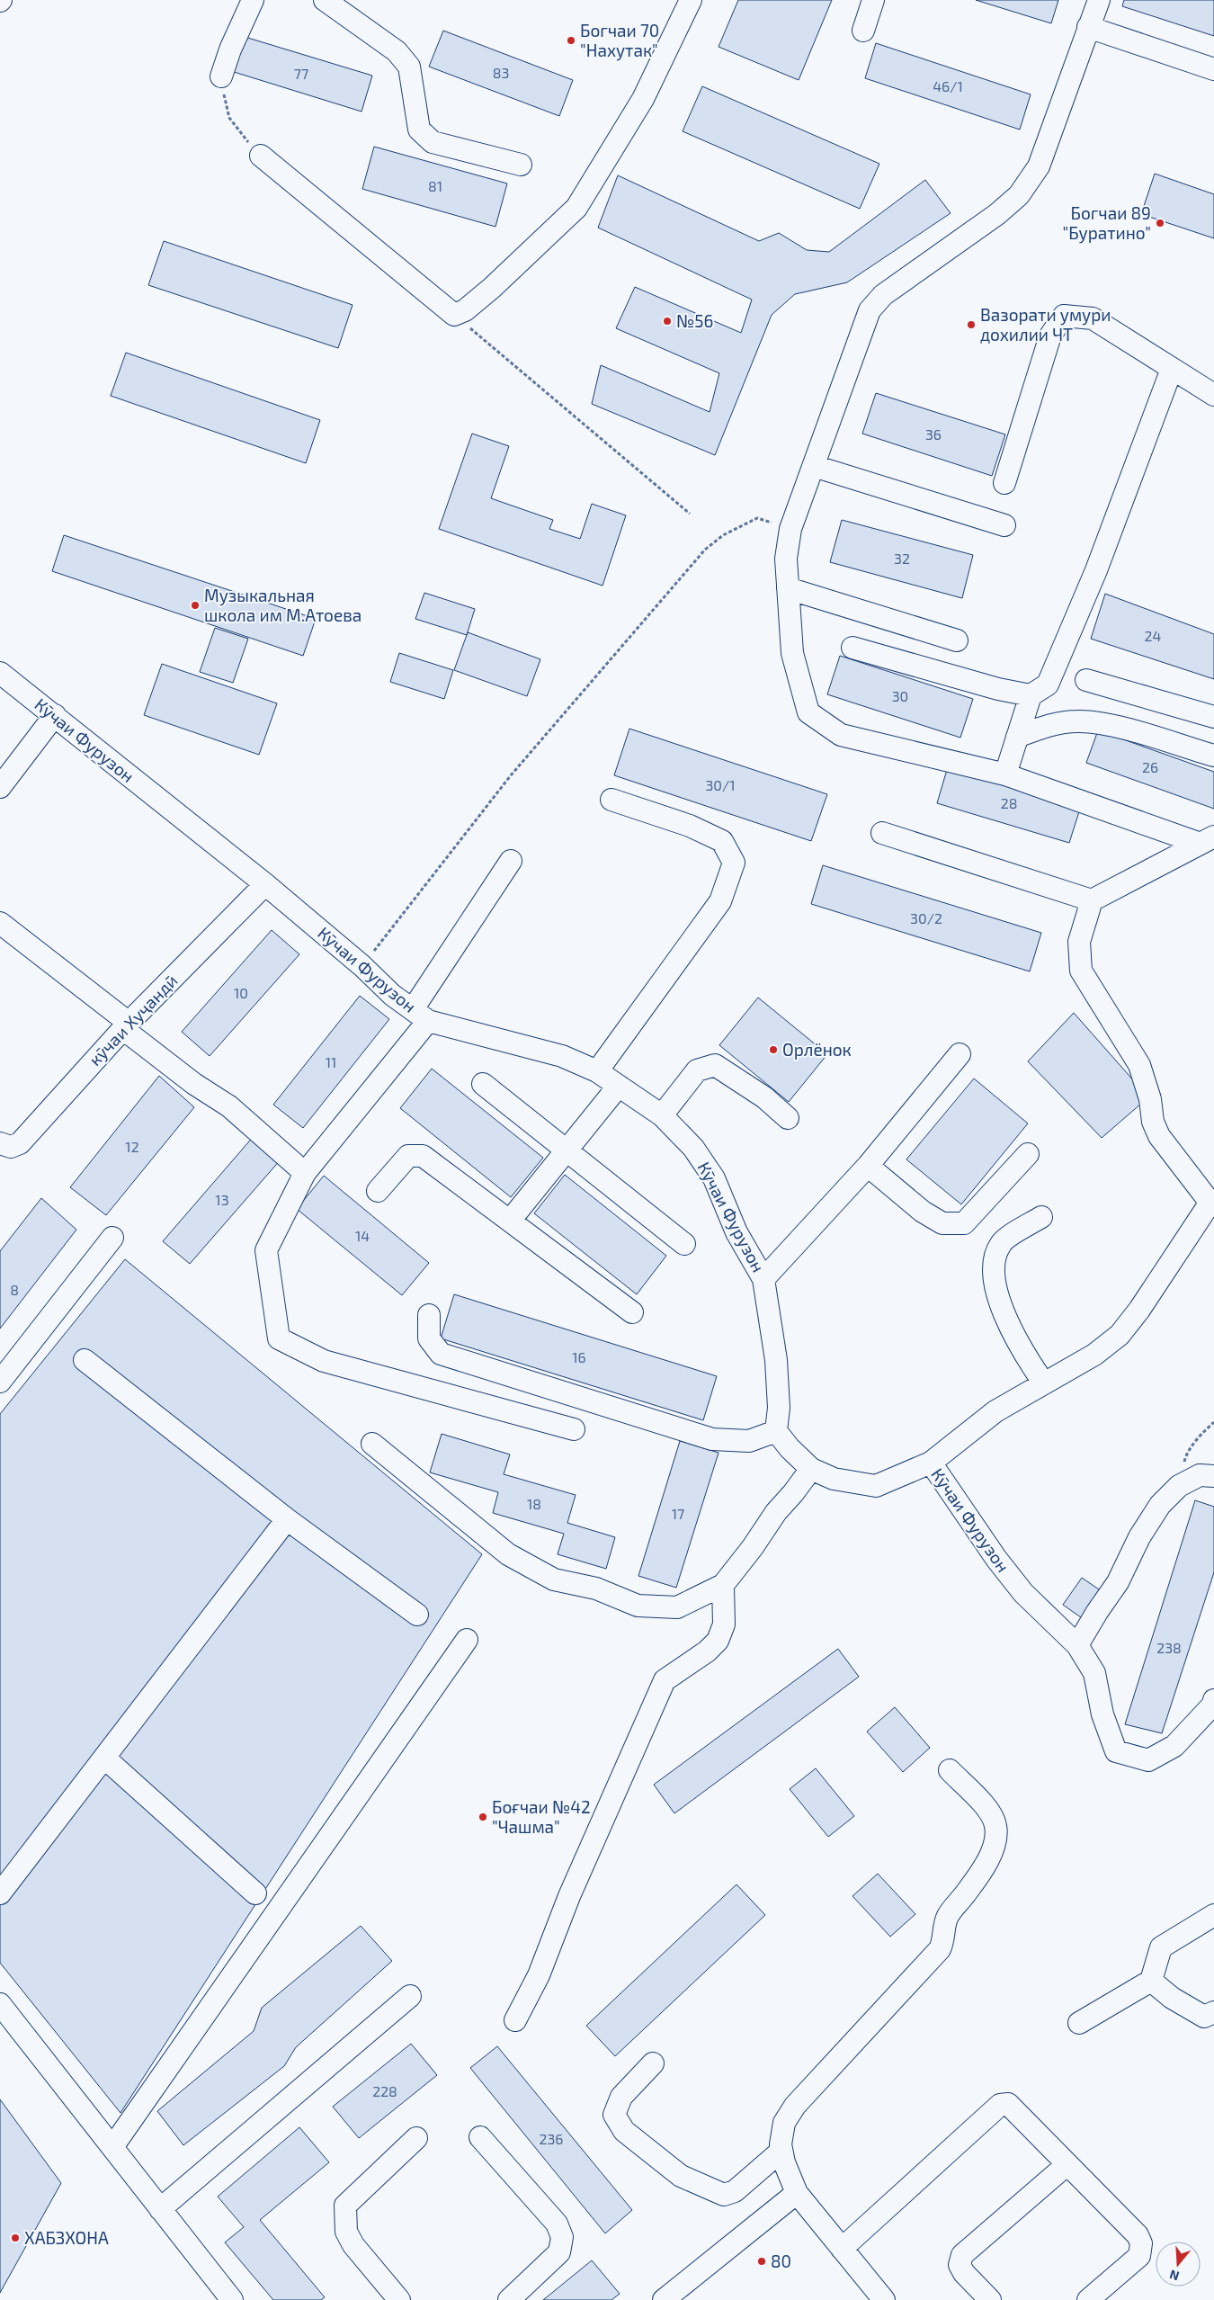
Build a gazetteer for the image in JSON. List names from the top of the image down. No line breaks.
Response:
{"streets":{"street":["Кӯчаи Фурузон","кӯчаи Хуҷандӣ"]},"crossings":[["Кӯчаи Фурузон","кӯчаи Хуҷандӣ"]],"places":["Богчаи 70 \"Нахутак\"","Богчаи 89 \"Буратино\"","№56","Вазорати умури дохилии ЧТ","Музыкальная школа им М.Атоева","Орлёнок","Боғчаи №42 \"Чашма\"","ХАБЗХОНА","80"],"house_numbers":["83","77","46/1","81","36","32","24","30","26","30/1","28","30/2","10","11","12","13","14","8","16","18","17","238","228","236"],"north":"bottom"}
